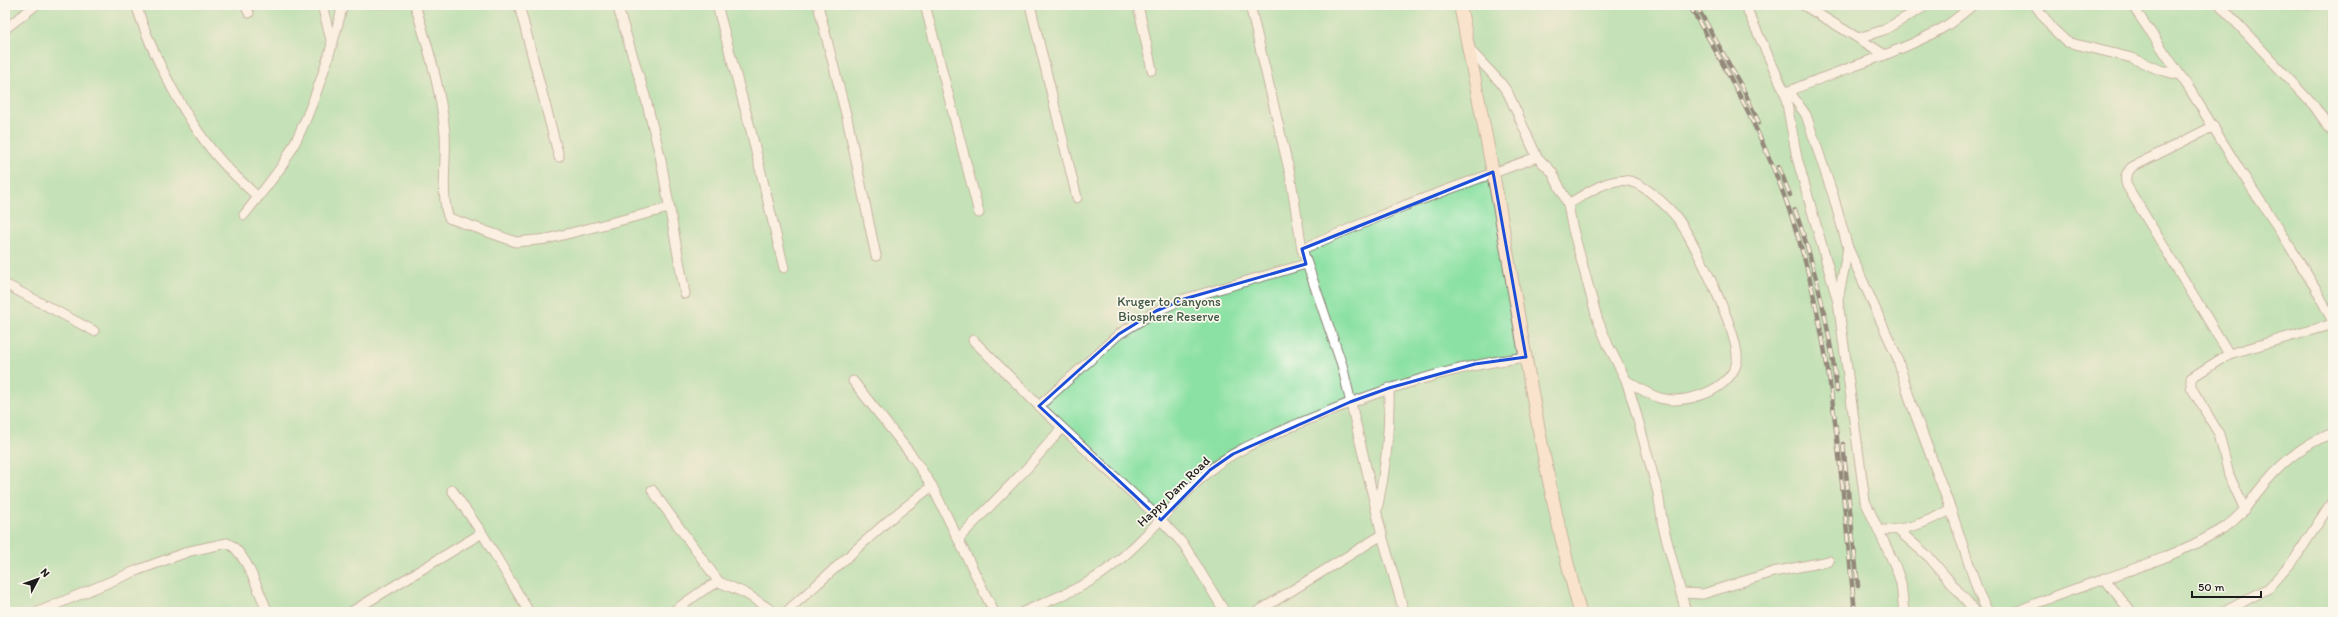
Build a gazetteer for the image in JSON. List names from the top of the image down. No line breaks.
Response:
{"streets":{"street":["Happy Dam Road"]},"parks":["Kruger to Canyons Biosphere Reserve"],"scale_bar":"50 m","north":"top right"}
